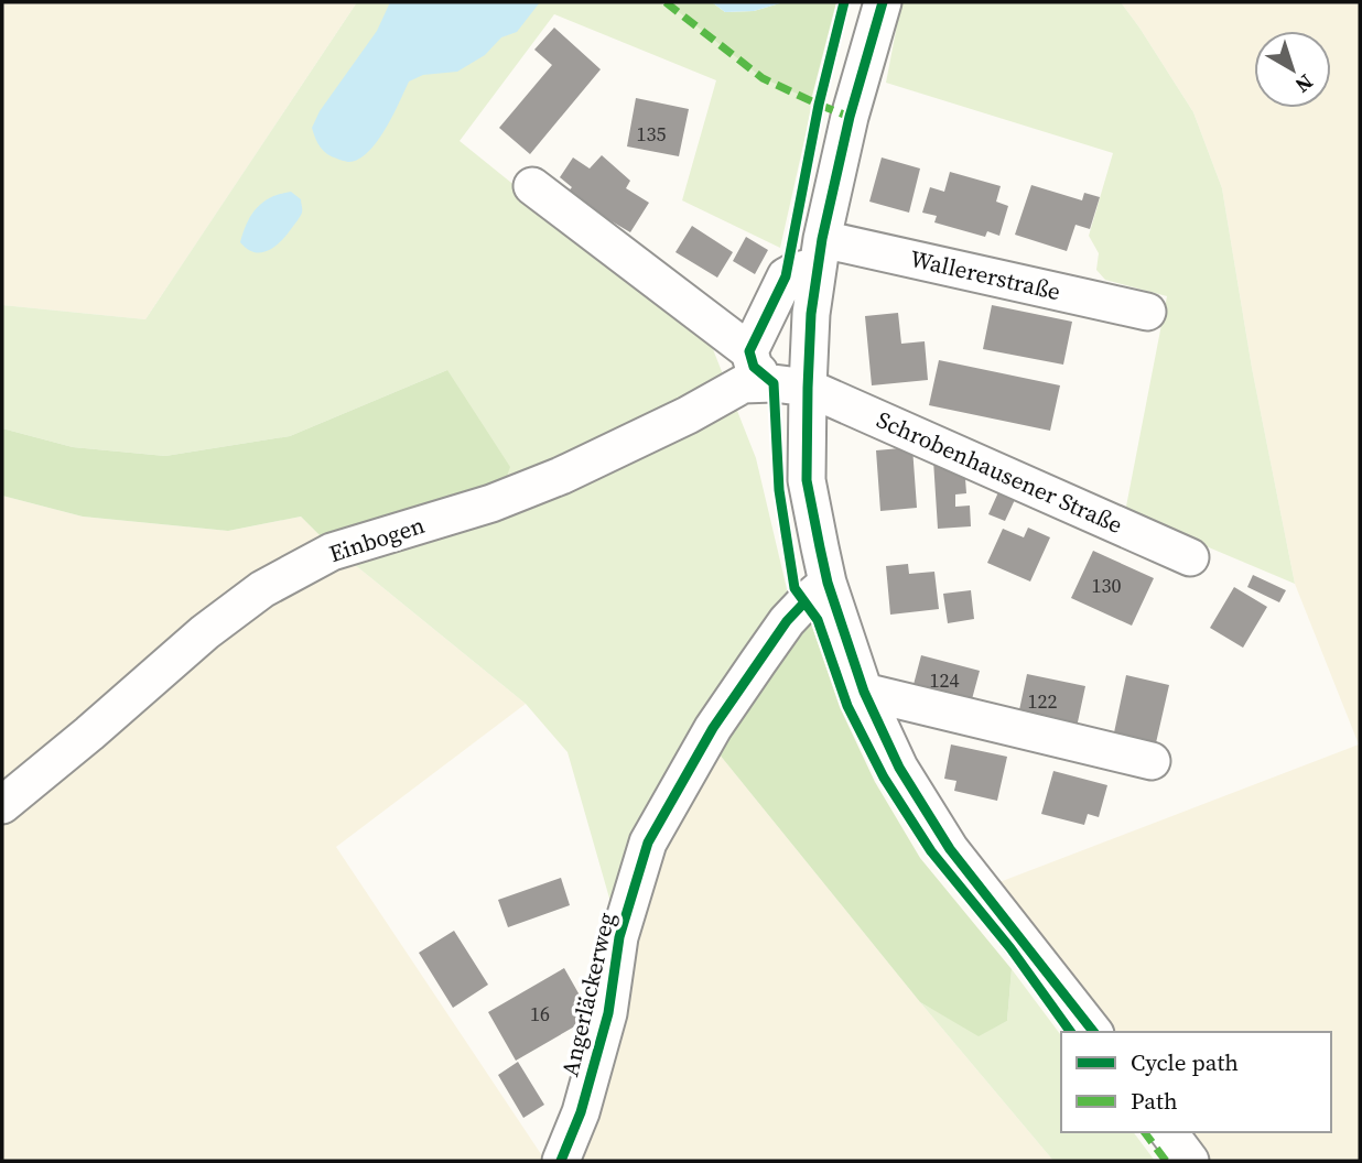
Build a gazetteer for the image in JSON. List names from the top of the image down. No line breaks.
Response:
{"streets":{"street":["Wallererstraße","Schrobenhausener Straße","Einbogen","Angerläckerweg"]},"crossings":[["Schrobenhausener Straße","Einbogen"]],"house_numbers":["135","130","124","122","16"],"legend":["Cycle path","Path"],"north":"bottom right"}
